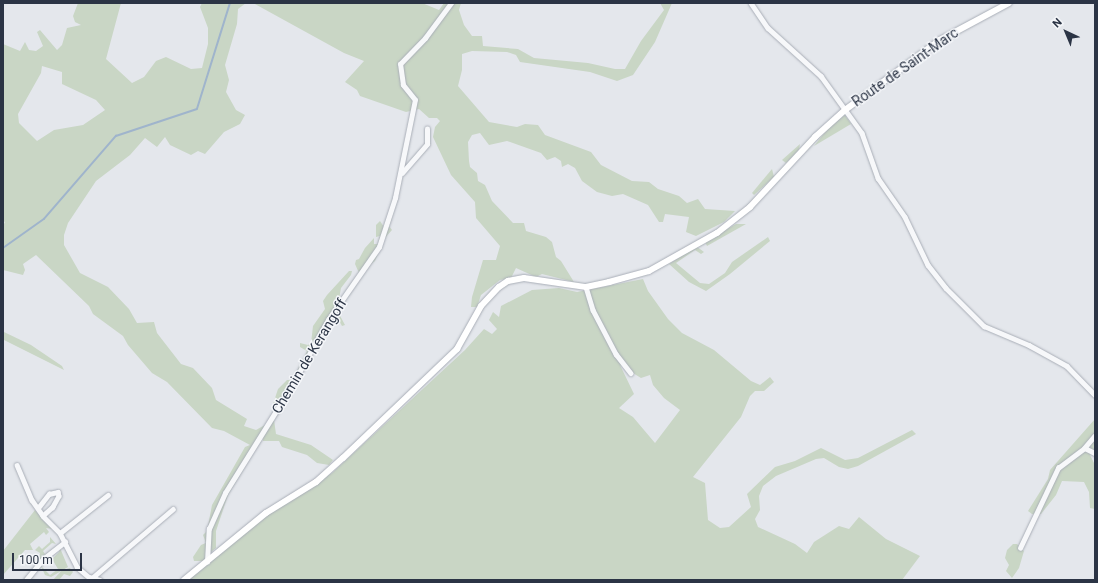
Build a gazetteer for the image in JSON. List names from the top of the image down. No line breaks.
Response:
{"streets":{"street":["Route de Saint-Marc","Chemin de Kerangoff"]},"scale_bar":"100 m","north":"top left"}
